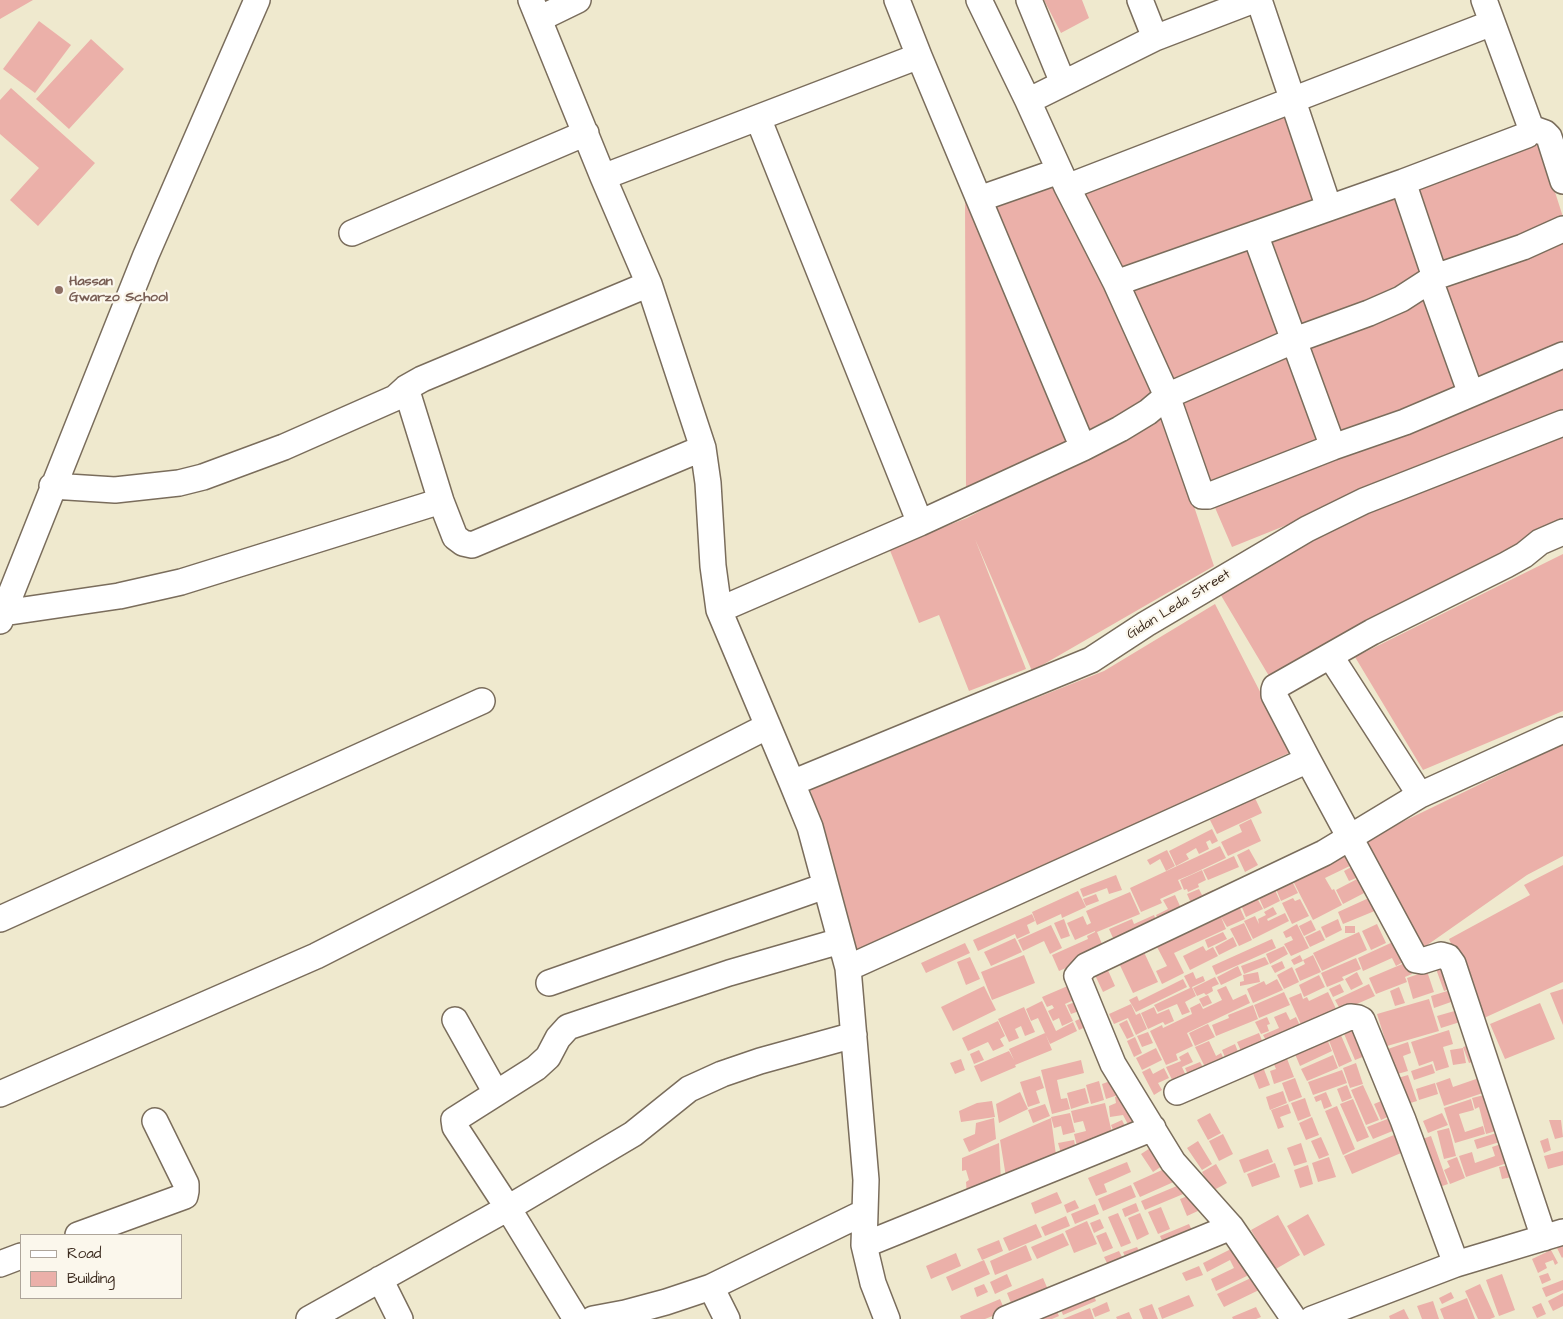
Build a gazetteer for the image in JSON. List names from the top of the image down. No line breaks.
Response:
{"streets":{"street":["Gidan Leda Street"]},"places":["Hassan Gwarzo School"],"legend":["Road","Building"]}
